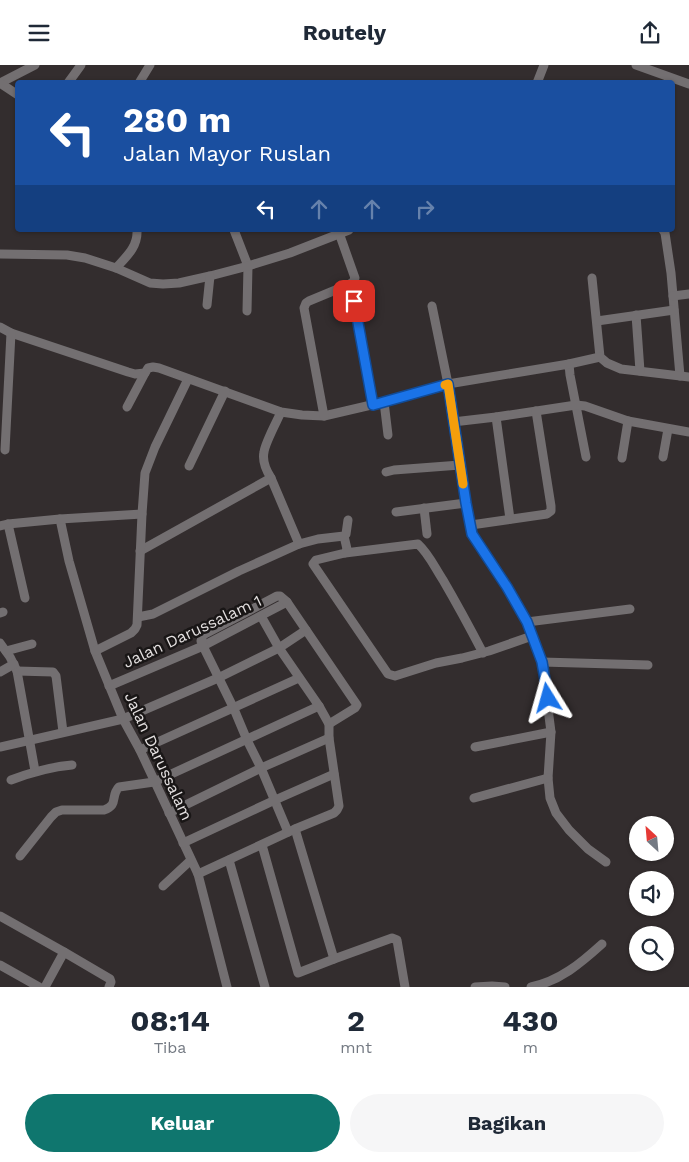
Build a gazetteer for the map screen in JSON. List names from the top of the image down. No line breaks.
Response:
{"streets":{"street":["Jalan Darussalam 1","Jalan Darussalam"]},"crossings":[["Jalan Darussalam 1","Jalan Darussalam"]],"north":"top left","page":{"header":"Routely","turn":["280 m","Jalan Mayor Ruslan"],"eta":["08:14","Tiba","2","mnt","430","m"],"buttons":["Keluar","Bagikan"]}}
